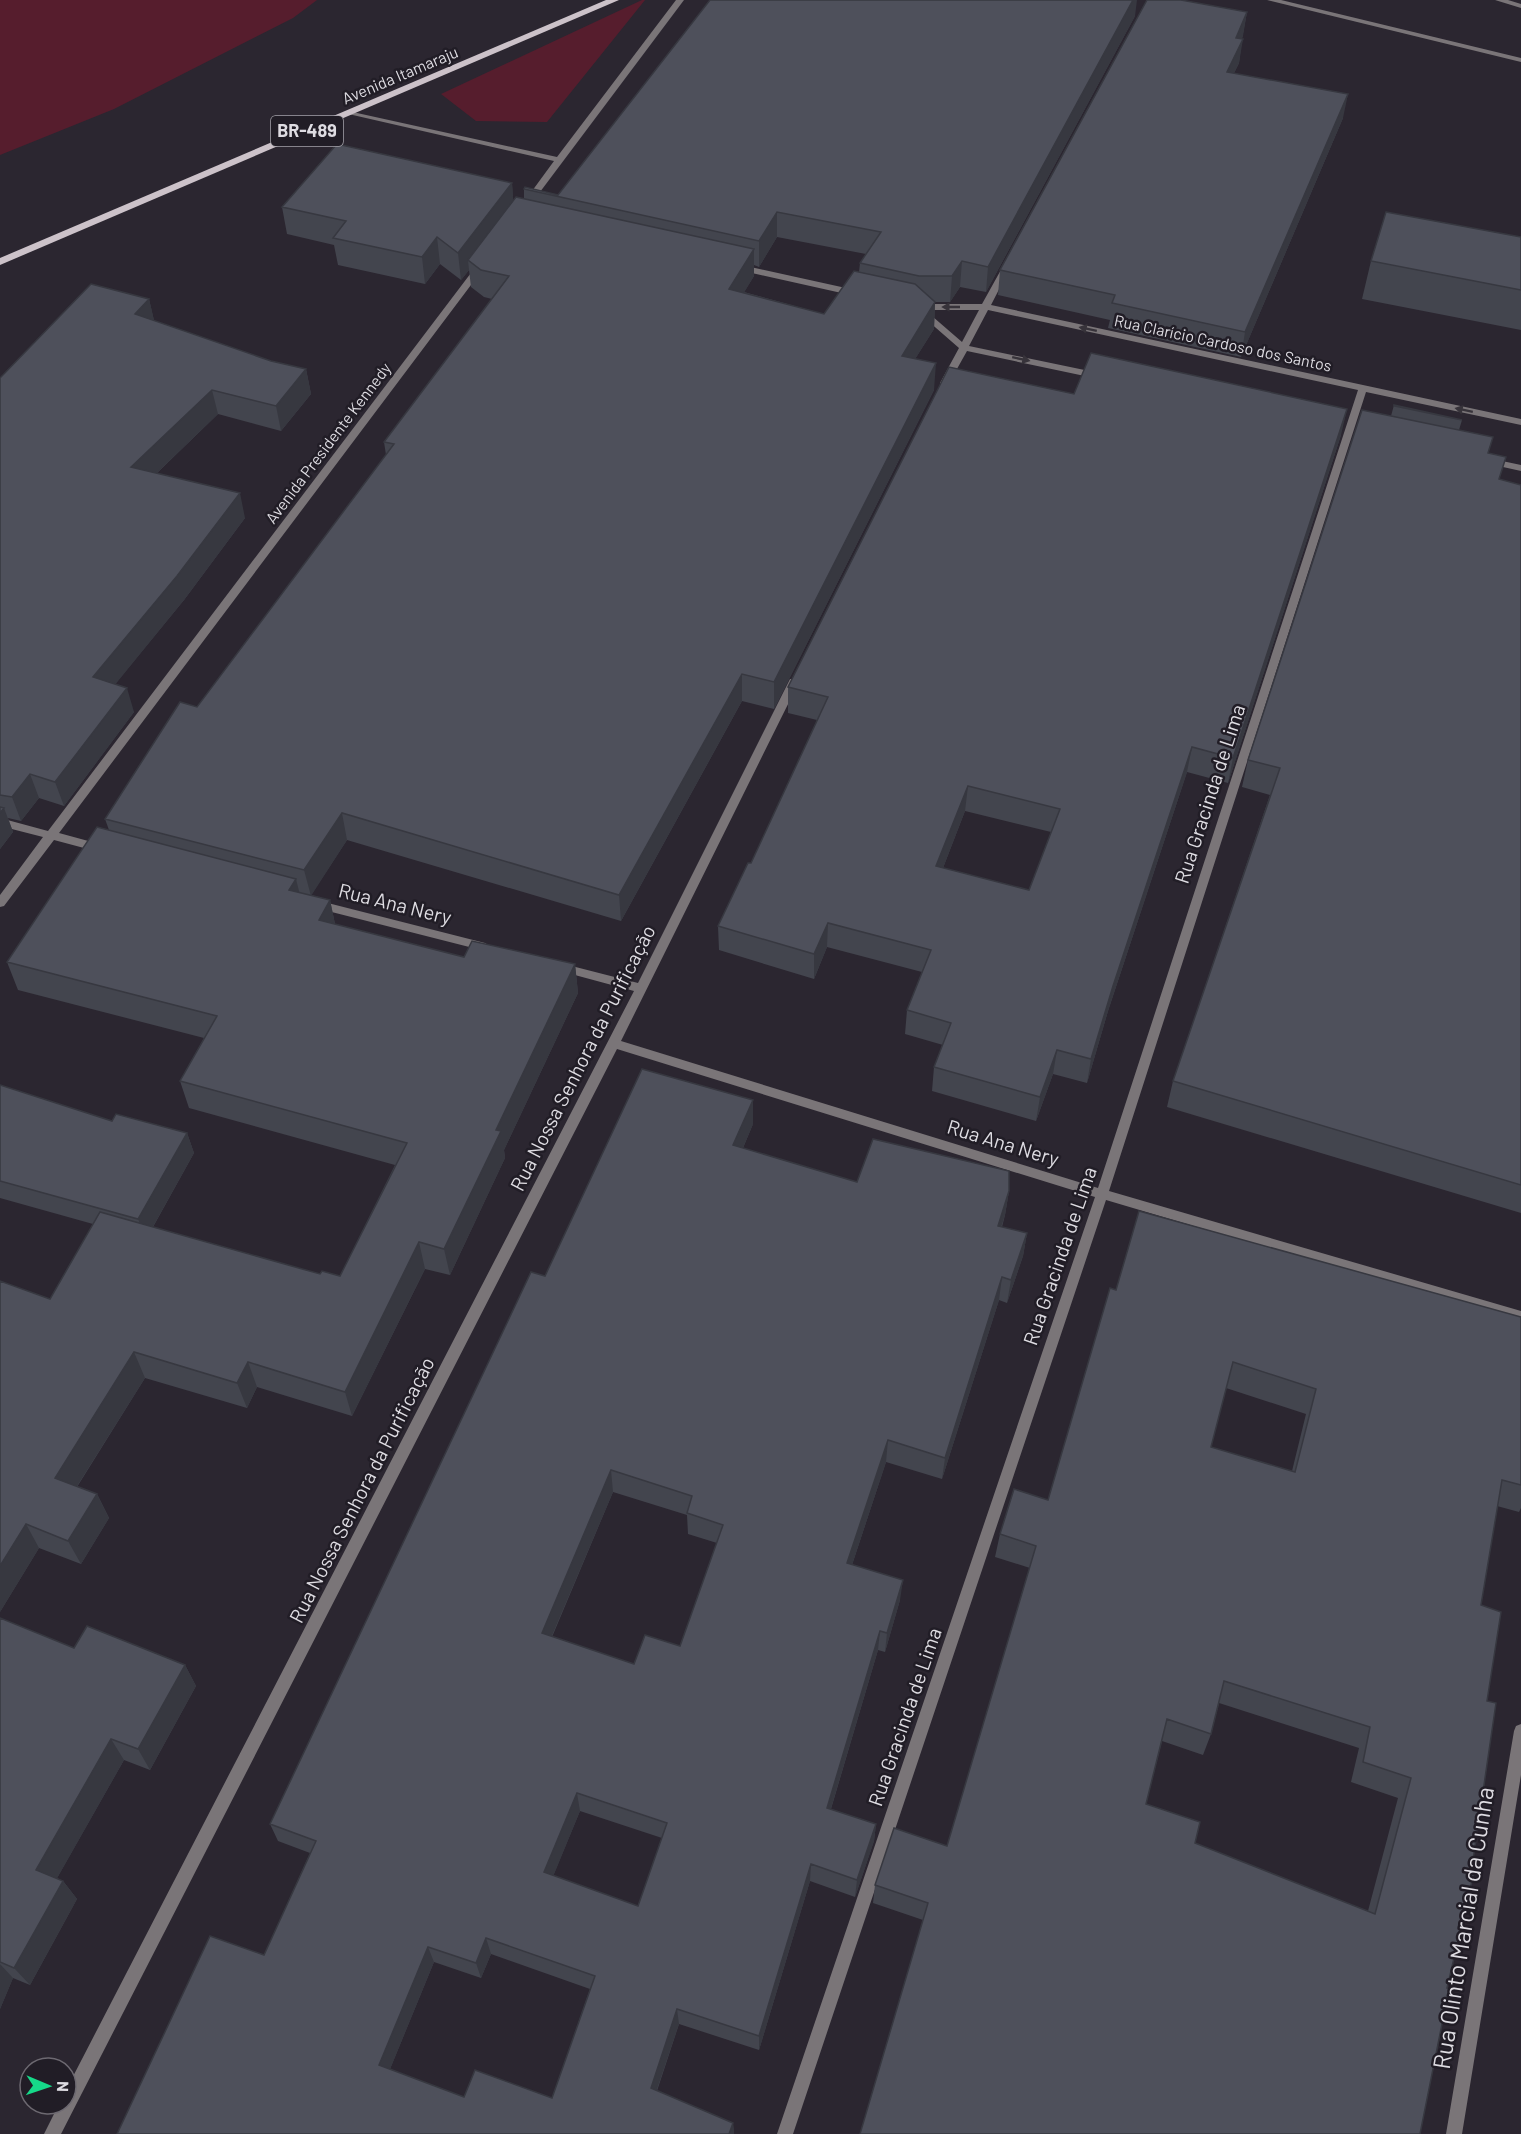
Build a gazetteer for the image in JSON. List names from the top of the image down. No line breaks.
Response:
{"streets":{"main road":["Avenida Itamaraju","BR-489"],"street":["Rua Clarício Cardoso dos Santos","Avenida Presidente Kennedy","Rua Gracinda de Lima","Rua Ana Nery","Rua Nossa Senhora da Purificação","Rua Olinto Marcial da Cunha"]},"crossings":[["Rua Clarício Cardoso dos Santos","Rua Gracinda de Lima"],["Rua Gracinda de Lima","Rua Ana Nery"],["Rua Ana Nery","Rua Nossa Senhora da Purificação"]],"north":"right"}
